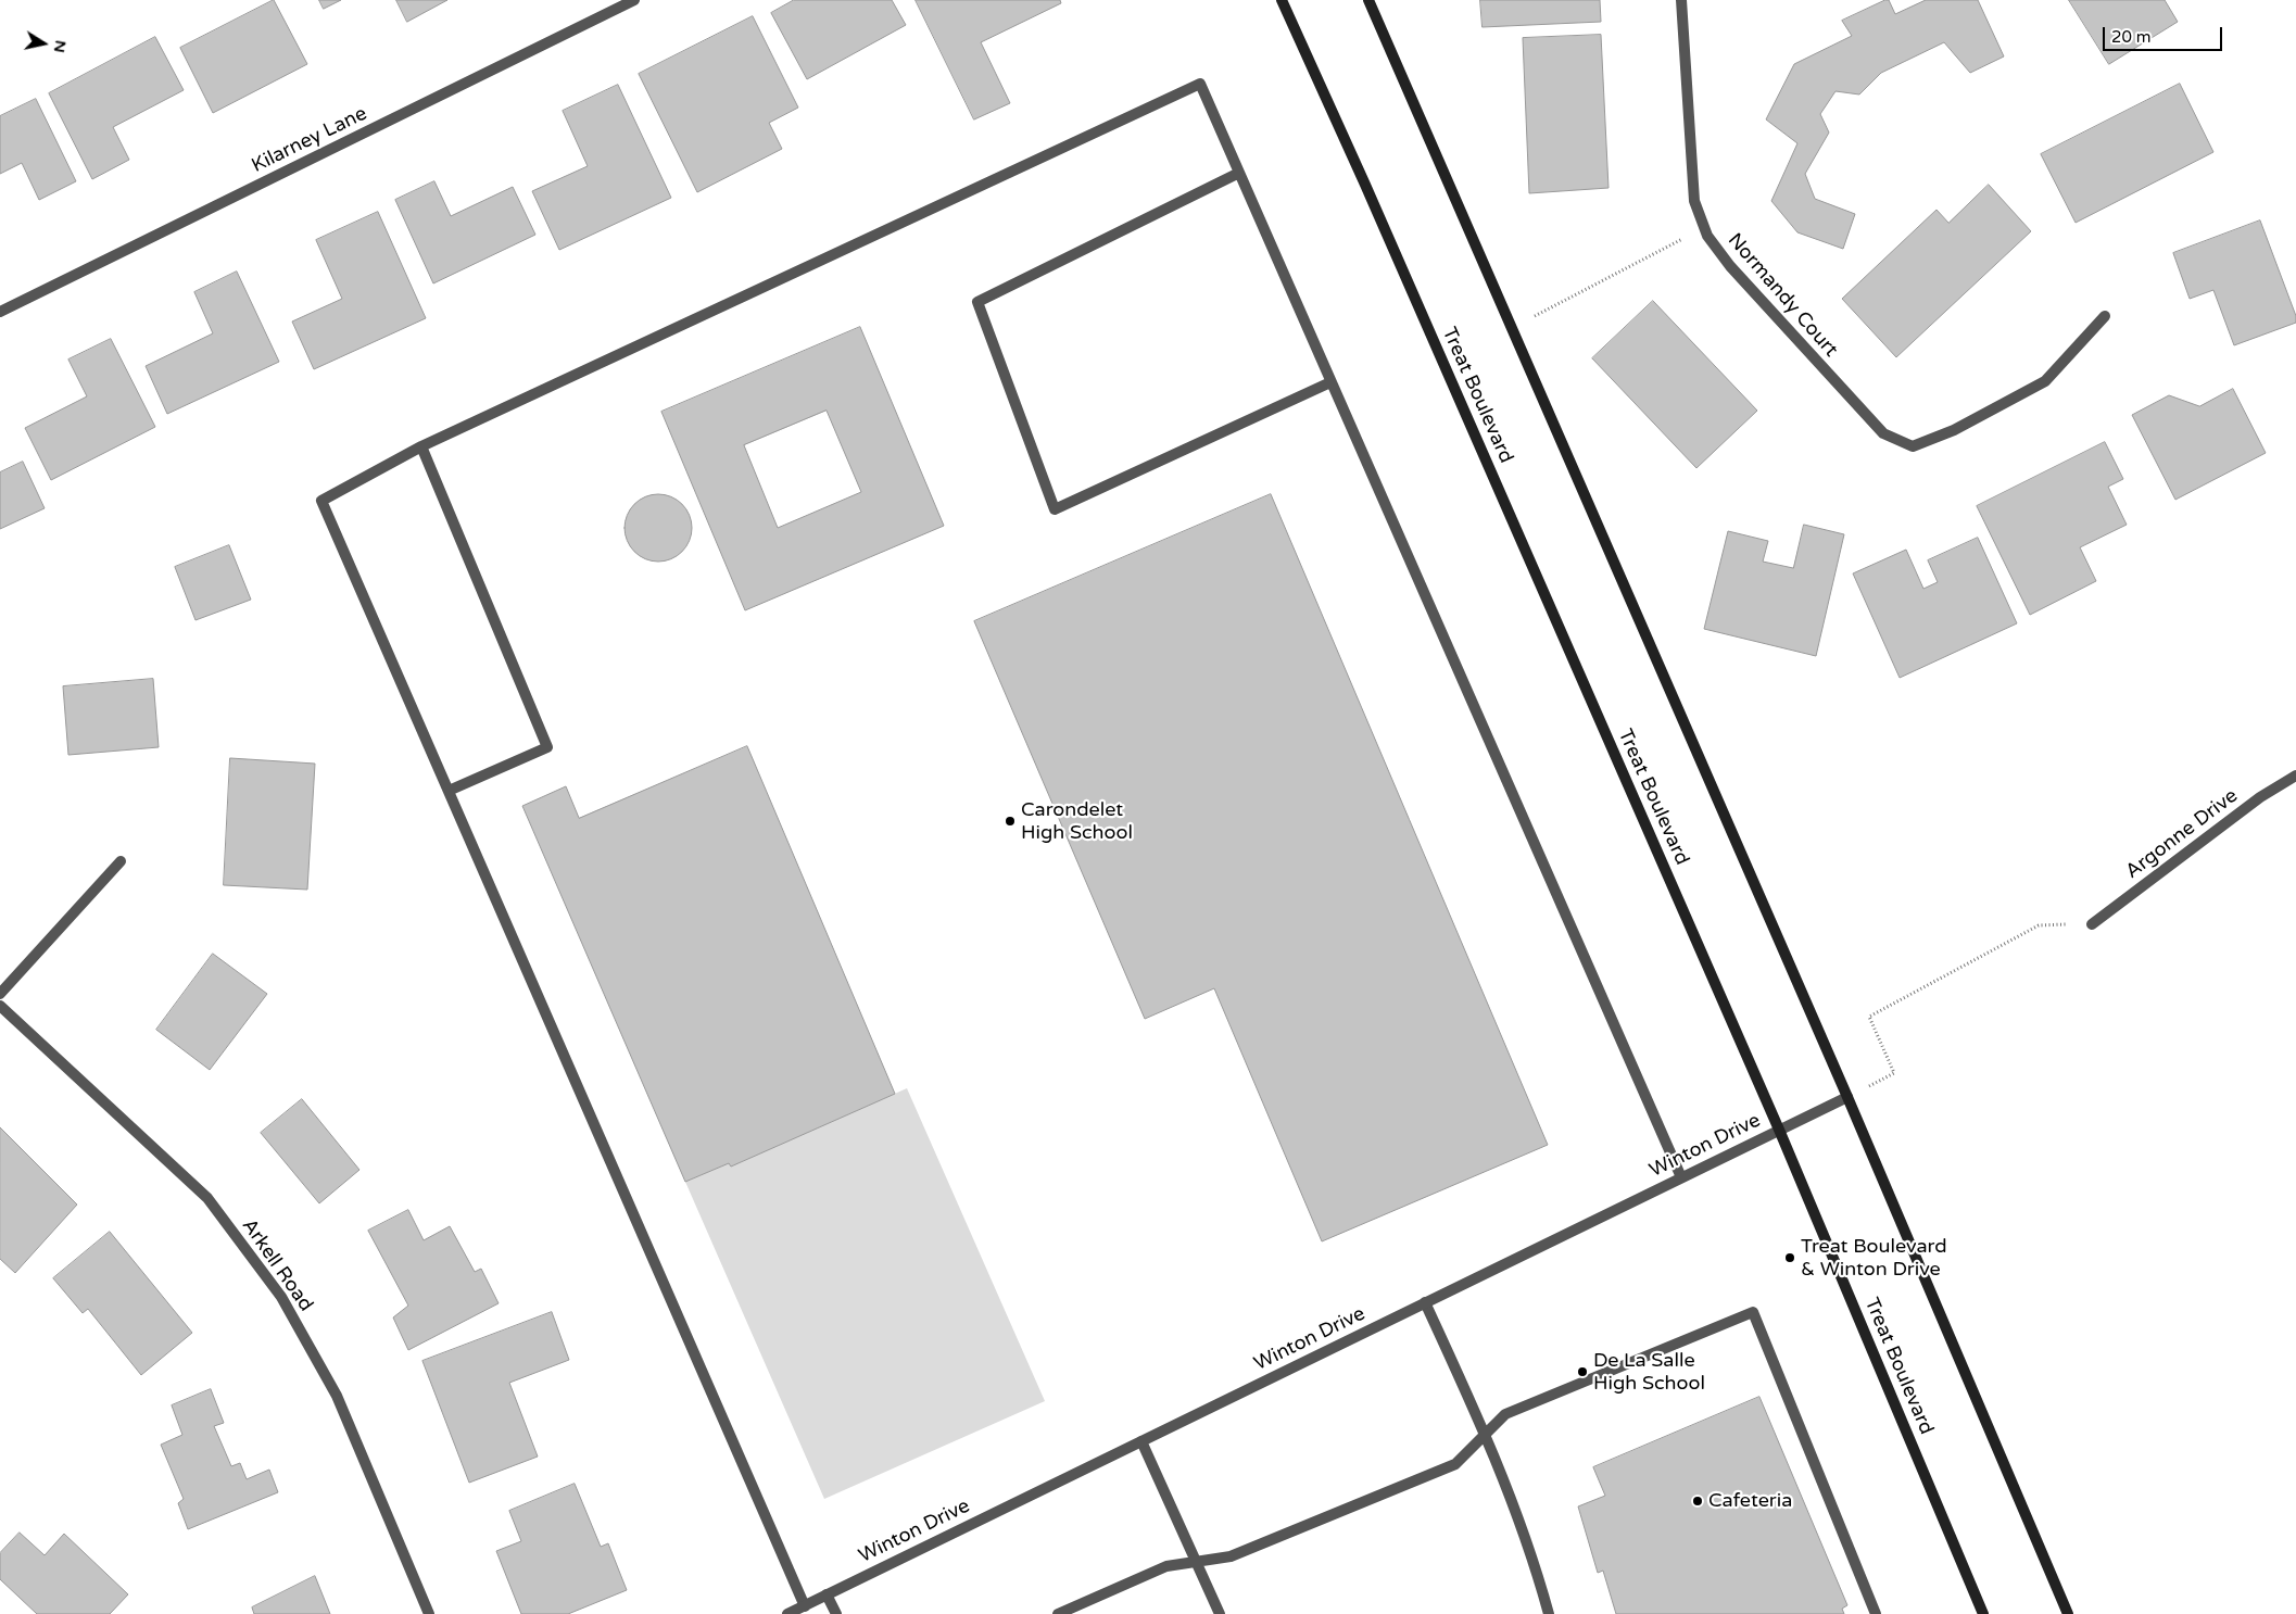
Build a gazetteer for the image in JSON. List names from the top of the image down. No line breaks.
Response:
{"streets":{"main road":["Treat Boulevard"],"street":["Kilarney Lane","Normandy Court","Argonne Drive","Winton Drive","Arkell Road"]},"crossings":[["Treat Boulevard","Winton Drive"]],"places":["Carondelet High School","Treat Boulevard & Winton Drive","De La Salle High School","Cafeteria"],"scale_bar":"20 m","north":"right"}
